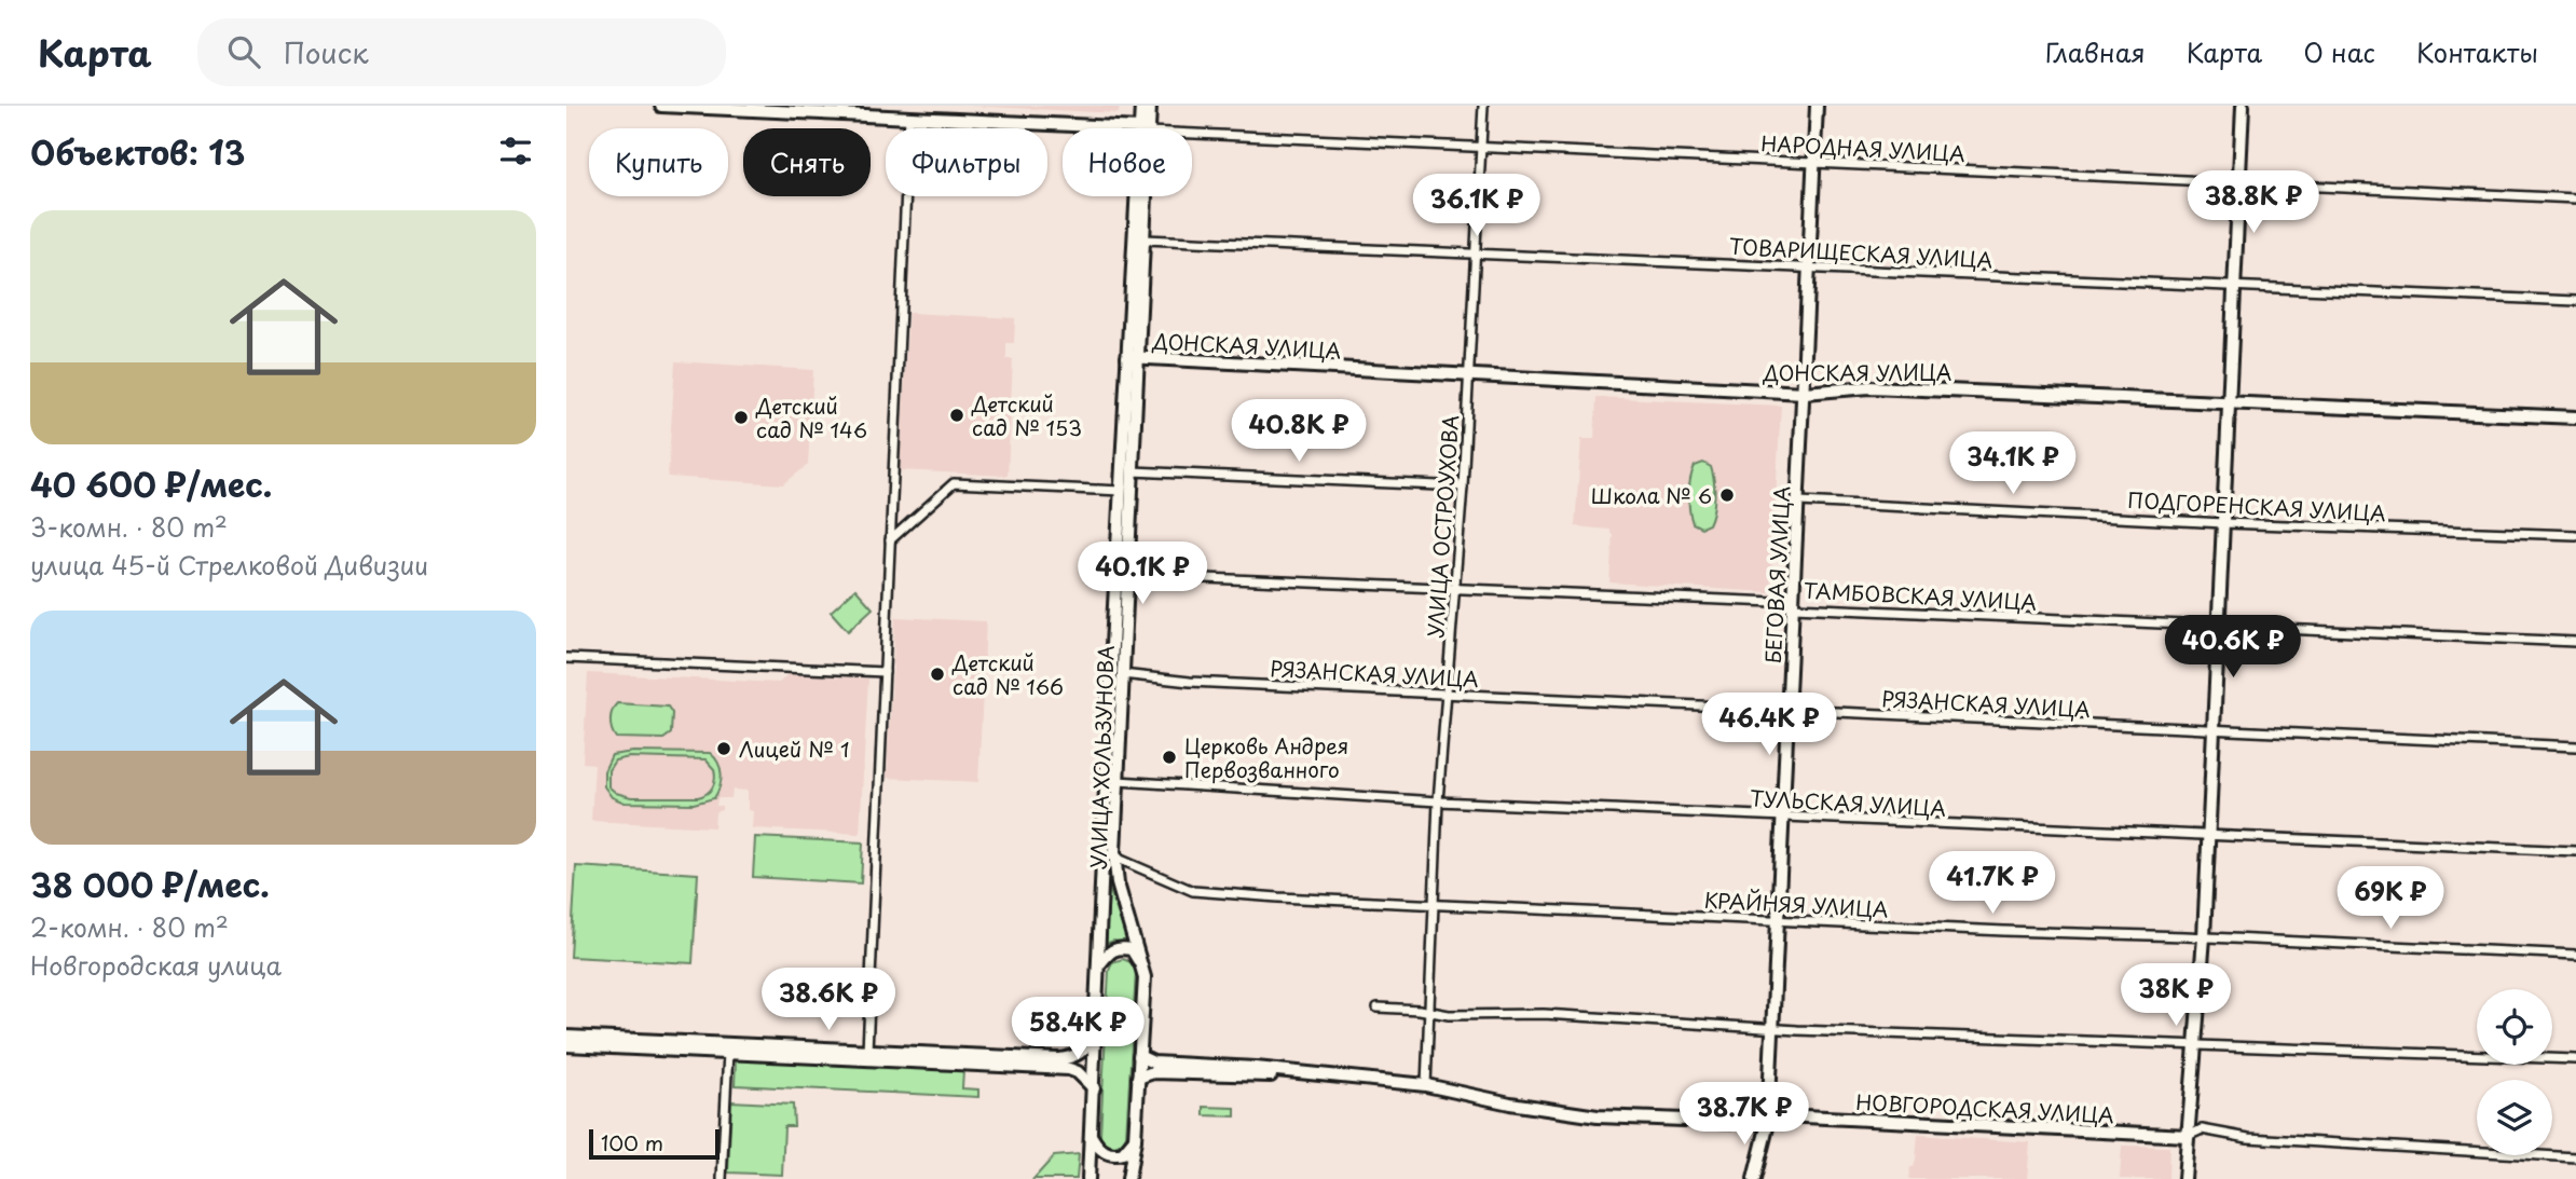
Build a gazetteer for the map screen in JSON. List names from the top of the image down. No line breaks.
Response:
{"streets":{"street":["НАРОДНАЯ УЛИЦА","ТОВАРИЩЕСКАЯ УЛИЦА","ДОНСКАЯ УЛИЦА","ПОДГОРЕНСКАЯ УЛИЦА","УЛИЦА ОСТРОУХОВА","БЕГОВАЯ УЛИЦА","ТАМБОВСКАЯ УЛИЦА","РЯЗАНСКАЯ УЛИЦА","УЛИЦА ХОЛЬЗУНОВА","ТУЛЬСКАЯ УЛИЦА","КРАЙНЯЯ УЛИЦА","НОВГОРОДСКАЯ УЛИЦА"]},"crossings":[["НАРОДНАЯ УЛИЦА","УЛИЦА ОСТРОУХОВА"],["НАРОДНАЯ УЛИЦА","БЕГОВАЯ УЛИЦА"],["ТОВАРИЩЕСКАЯ УЛИЦА","УЛИЦА ОСТРОУХОВА"],["ТОВАРИЩЕСКАЯ УЛИЦА","БЕГОВАЯ УЛИЦА"],["ТОВАРИЩЕСКАЯ УЛИЦА","УЛИЦА ХОЛЬЗУНОВА"],["ДОНСКАЯ УЛИЦА","УЛИЦА ОСТРОУХОВА"],["ДОНСКАЯ УЛИЦА","БЕГОВАЯ УЛИЦА"],["ДОНСКАЯ УЛИЦА","УЛИЦА ХОЛЬЗУНОВА"],["ПОДГОРЕНСКАЯ УЛИЦА","БЕГОВАЯ УЛИЦА"],["УЛИЦА ОСТРОУХОВА","ТАМБОВСКАЯ УЛИЦА"],["УЛИЦА ОСТРОУХОВА","РЯЗАНСКАЯ УЛИЦА"],["УЛИЦА ОСТРОУХОВА","ТУЛЬСКАЯ УЛИЦА"],["УЛИЦА ОСТРОУХОВА","КРАЙНЯЯ УЛИЦА"],["УЛИЦА ОСТРОУХОВА","НОВГОРОДСКАЯ УЛИЦА"],["БЕГОВАЯ УЛИЦА","ТАМБОВСКАЯ УЛИЦА"],["БЕГОВАЯ УЛИЦА","РЯЗАНСКАЯ УЛИЦА"],["БЕГОВАЯ УЛИЦА","ТУЛЬСКАЯ УЛИЦА"],["БЕГОВАЯ УЛИЦА","КРАЙНЯЯ УЛИЦА"],["БЕГОВАЯ УЛИЦА","НОВГОРОДСКАЯ УЛИЦА"],["ТАМБОВСКАЯ УЛИЦА","УЛИЦА ХОЛЬЗУНОВА"],["РЯЗАНСКАЯ УЛИЦА","УЛИЦА ХОЛЬЗУНОВА"],["УЛИЦА ХОЛЬЗУНОВА","ТУЛЬСКАЯ УЛИЦА"],["УЛИЦА ХОЛЬЗУНОВА","КРАЙНЯЯ УЛИЦА"],["УЛИЦА ХОЛЬЗУНОВА","НОВГОРОДСКАЯ УЛИЦА"]],"places":["Детский сад № 153","Детский сад № 146","Школа № 6","Детский сад № 166","Лицей № 1","Церковь Андрея Первозванного"],"scale_bar":"100 m","page":{"header":"Карта","search":"Поиск","nav":["Главная","Карта","О нас","Контакты"],"heading":"Объектов: 13","chip":["Купить","Снять","Фильтры","Новое"],"price":["38.8K ₽","36.1K ₽","40.8K ₽","34.1K ₽","40.1K ₽","40.6K ₽","46.4K ₽","41.7K ₽","69K ₽","38K ₽","38.6K ₽","58.4K ₽","38.7K ₽"],"list":[{"name":"40 600 ₽/мес.","note":"3-комн. · 80 m² · улица 45-й Стрелковой Дивизии"},{"name":"38 000 ₽/мес.","note":"2-комн. · 80 m² · Новгородская улица"}],"scale":"100 m"}}
